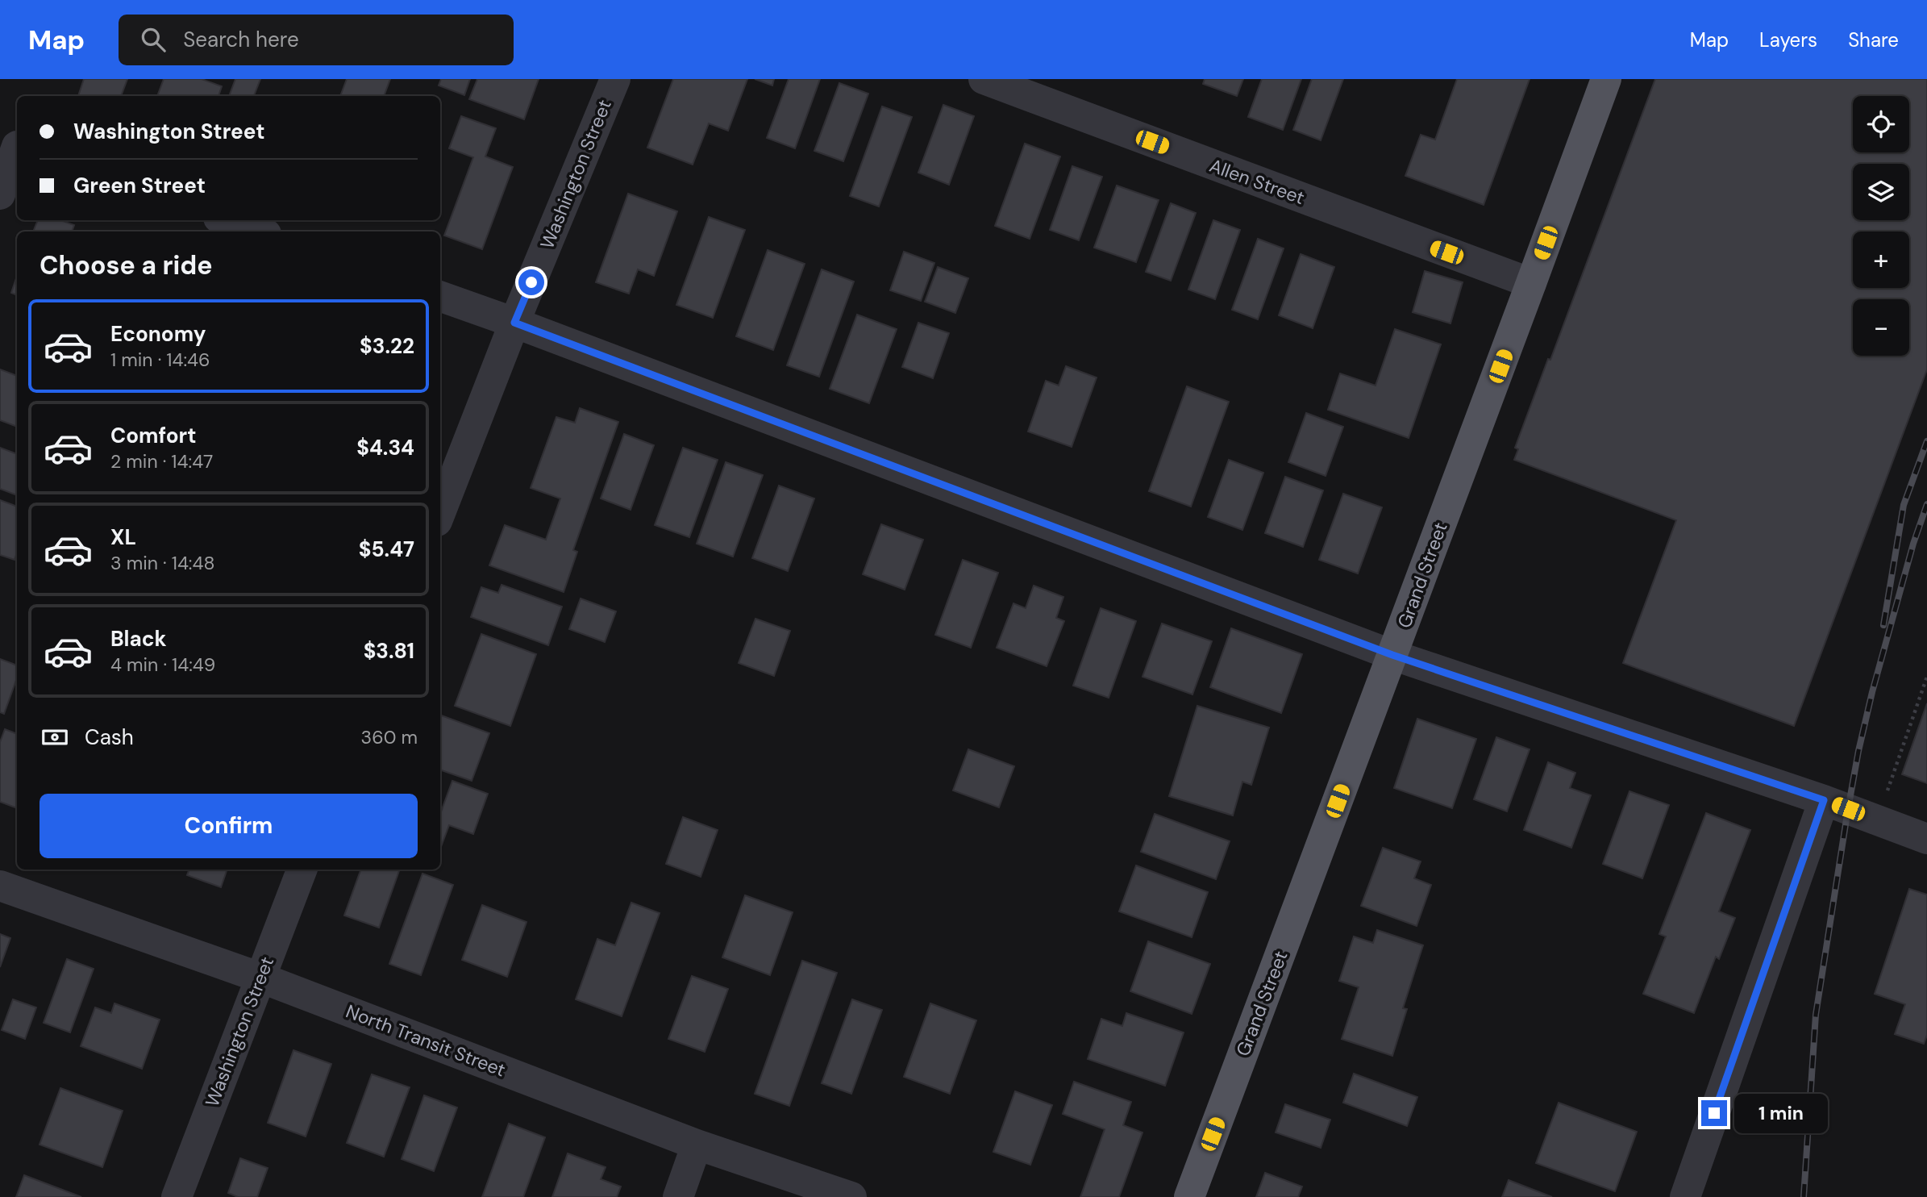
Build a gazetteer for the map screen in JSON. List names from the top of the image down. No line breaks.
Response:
{"streets":{"main road":["Grand Street"],"street":["Washington Street","Allen Street","North Transit Street"]},"crossings":[["Washington Street","North Transit Street"],["Allen Street","Grand Street"]],"page":{"header":"Map","search":"Search here","nav":["Map","Layers","Share"],"map_buttons":["+","−"],"banner":["Washington Street","Green Street"],"heading":"Choose a ride","list":[{"name":"Economy","note":"1 min · 14:46","value":"$3.22"},{"name":"Comfort","note":"2 min · 14:47","value":"$4.34"},{"name":"XL","note":"3 min · 14:48","value":"$5.47"},{"name":"Black","note":"4 min · 14:49","value":"$3.81"}],"pay":["Cash","360 m"],"buttons":"Confirm","bubble":"1 min"}}
